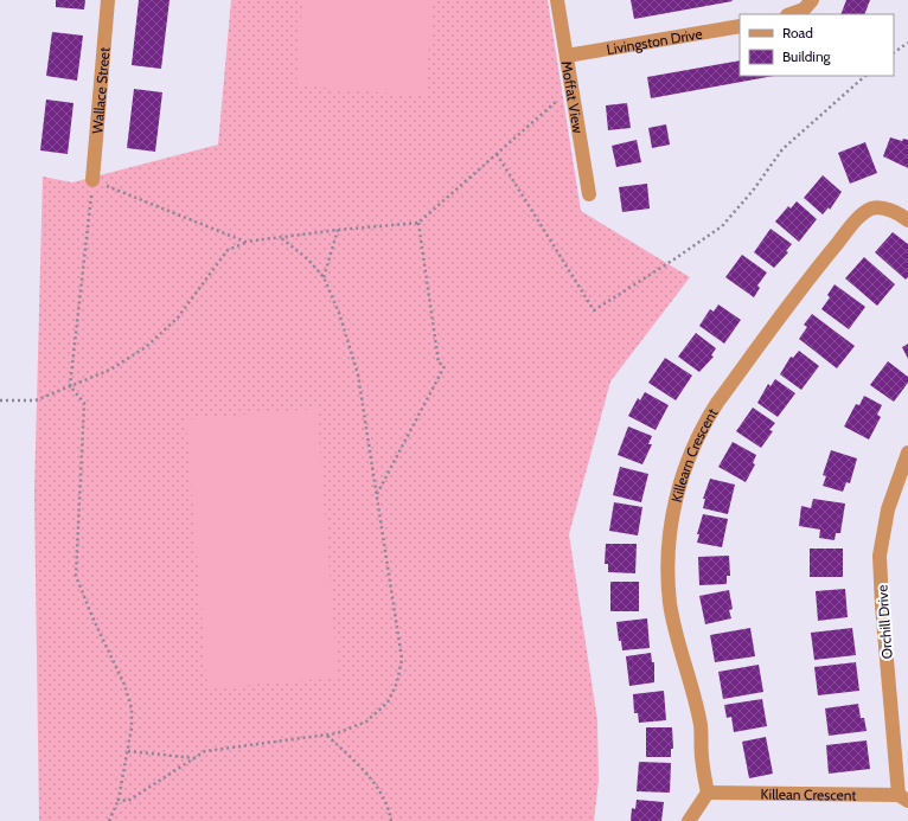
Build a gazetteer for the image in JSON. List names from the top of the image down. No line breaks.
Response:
{"streets":{"street":["Livingston Drive","Wallace Street","Moffat View","Killearn Crescent","Orchill Drive","Killean Crescent"]},"crossings":[["Livingston Drive","Moffat View"],["Killearn Crescent","Killean Crescent"],["Orchill Drive","Killean Crescent"]],"legend":["Road","Building"]}
